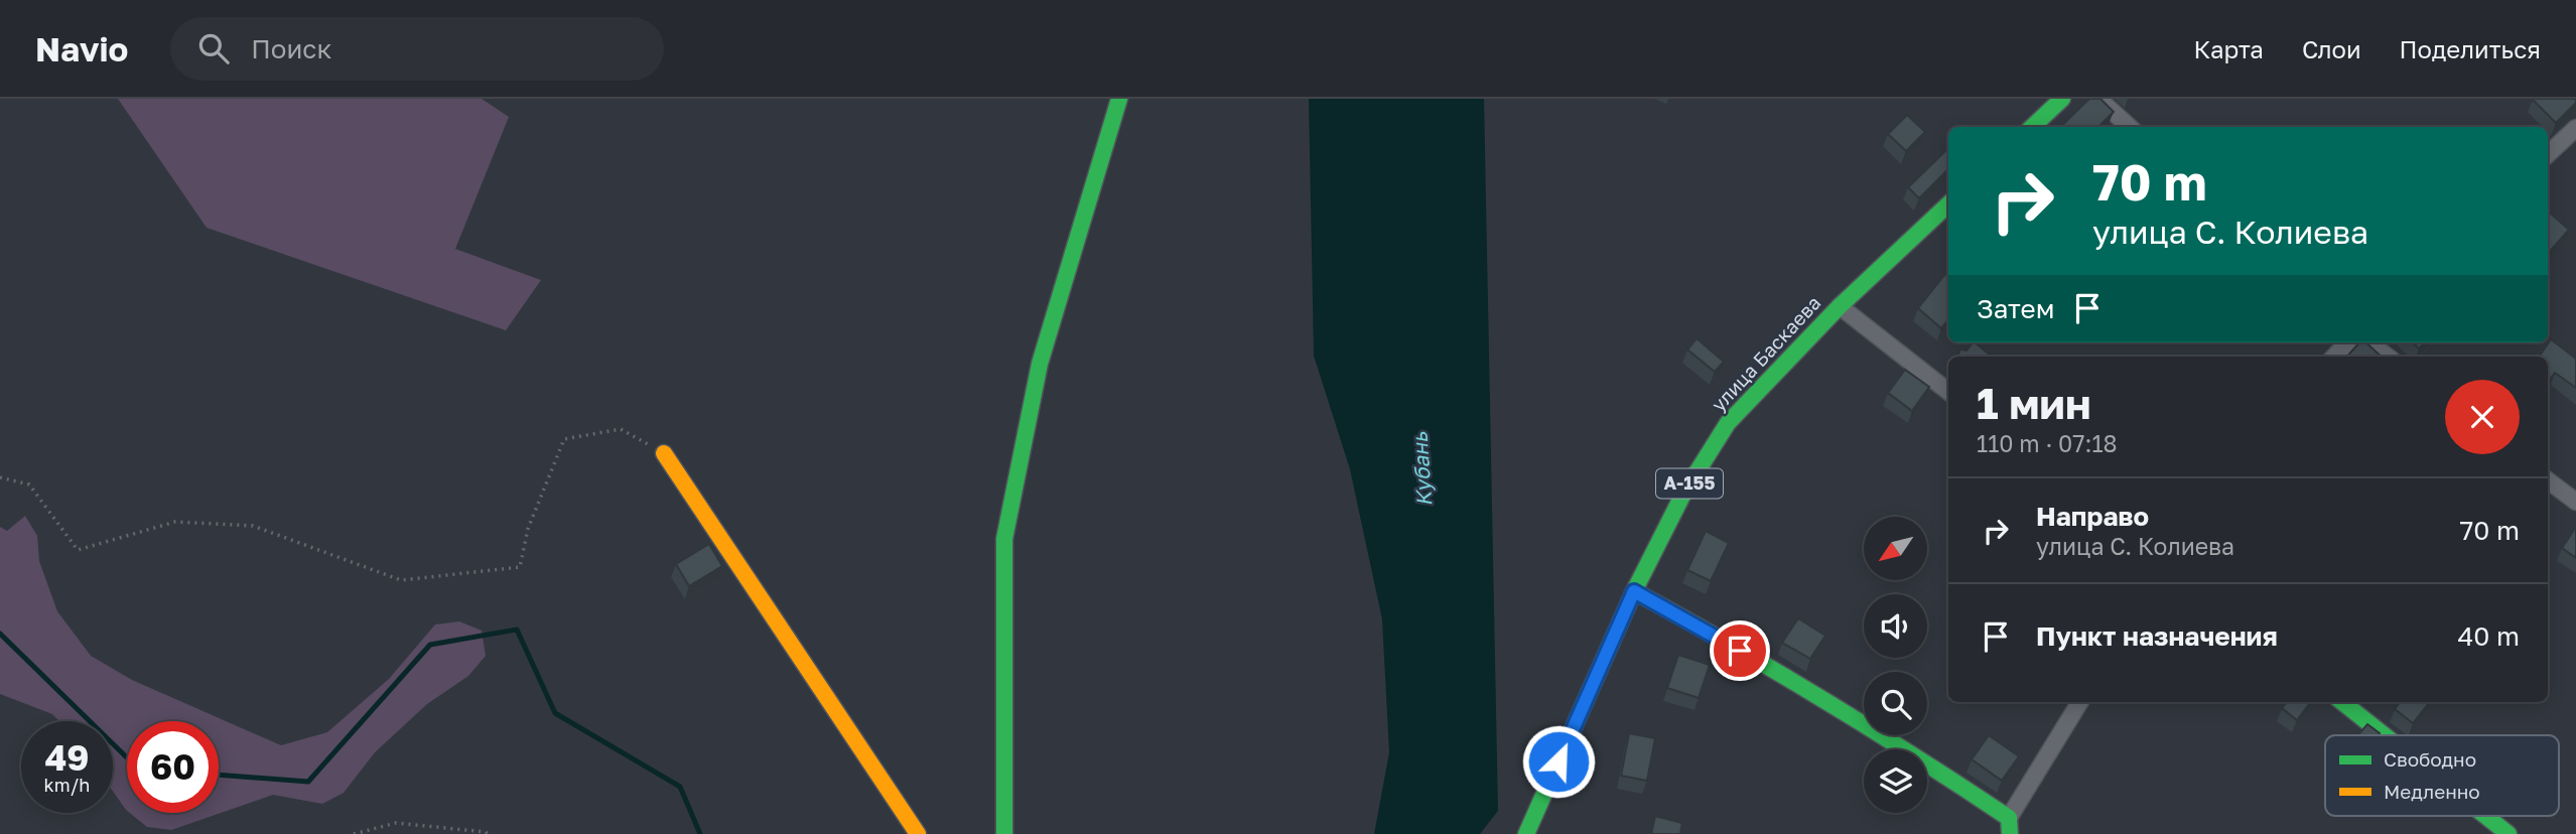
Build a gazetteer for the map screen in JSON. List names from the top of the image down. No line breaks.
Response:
{"streets":{"street":["улица Баскаева","А-155"]},"water":["Кубань"],"legend":["Свободно","Медленно"],"north":"bottom left","page":{"header":"Navio","search":"Поиск","nav":["Карта","Слои","Поделиться"],"turn":["70 m","улица С. Колиева"],"then":"Затем","heading":["1 мин","110 m · 07:18"],"list":[{"name":"Направо","note":"улица С. Колиева","value":"70 m"},{"name":"Пункт назначения","value":"40 m"}],"speed":"49 km/h","limit":"60"}}
